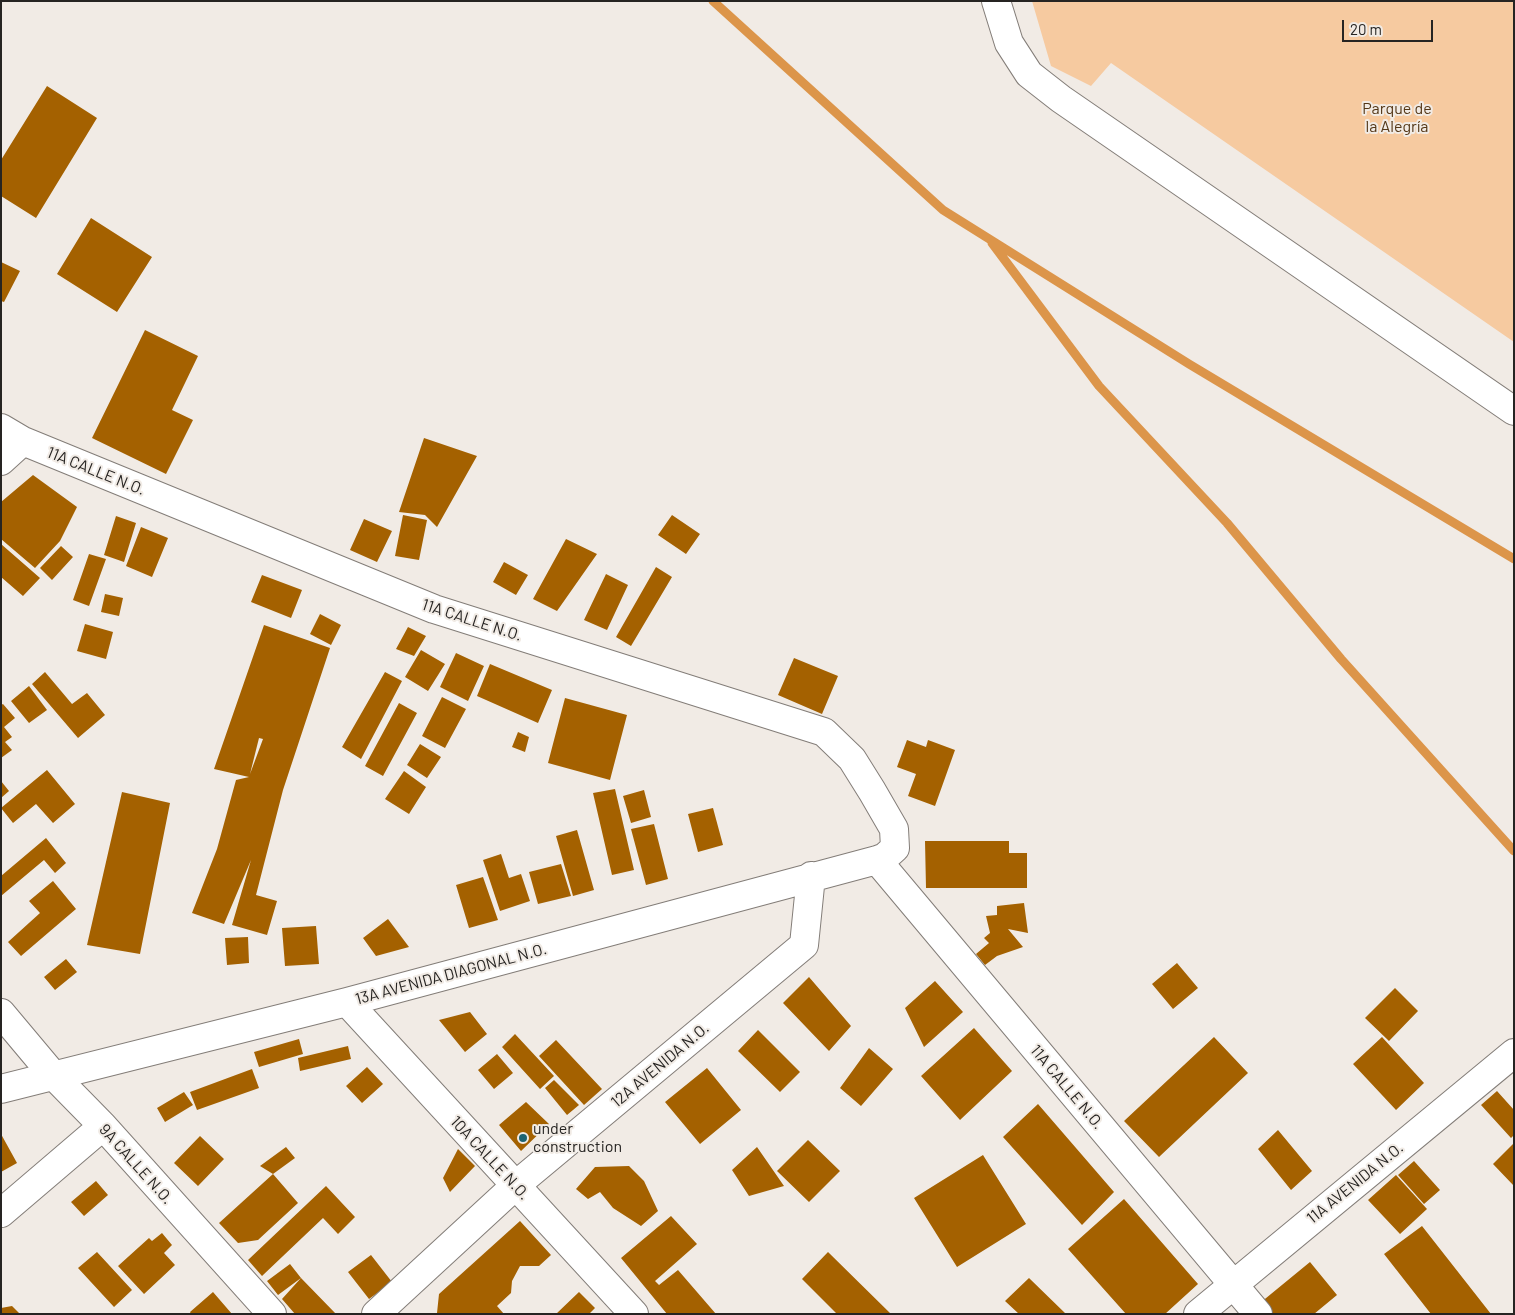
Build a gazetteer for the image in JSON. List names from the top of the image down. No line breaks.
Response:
{"streets":{"street":["11A CALLE N.O.","13A AVENIDA DIAGONAL N.O.","12A AVENIDA N.O.","10A CALLE N.O.","9A CALLE N.O.","11A AVENIDA N.O."]},"crossings":[["11A CALLE N.O.","13A AVENIDA DIAGONAL N.O."],["11A CALLE N.O.","11A AVENIDA N.O."],["13A AVENIDA DIAGONAL N.O.","12A AVENIDA N.O."],["13A AVENIDA DIAGONAL N.O.","10A CALLE N.O."],["13A AVENIDA DIAGONAL N.O.","9A CALLE N.O."],["12A AVENIDA N.O.","10A CALLE N.O."]],"parks":["Parque de la Alegría"],"places":["under construction"],"scale_bar":"20 m"}
